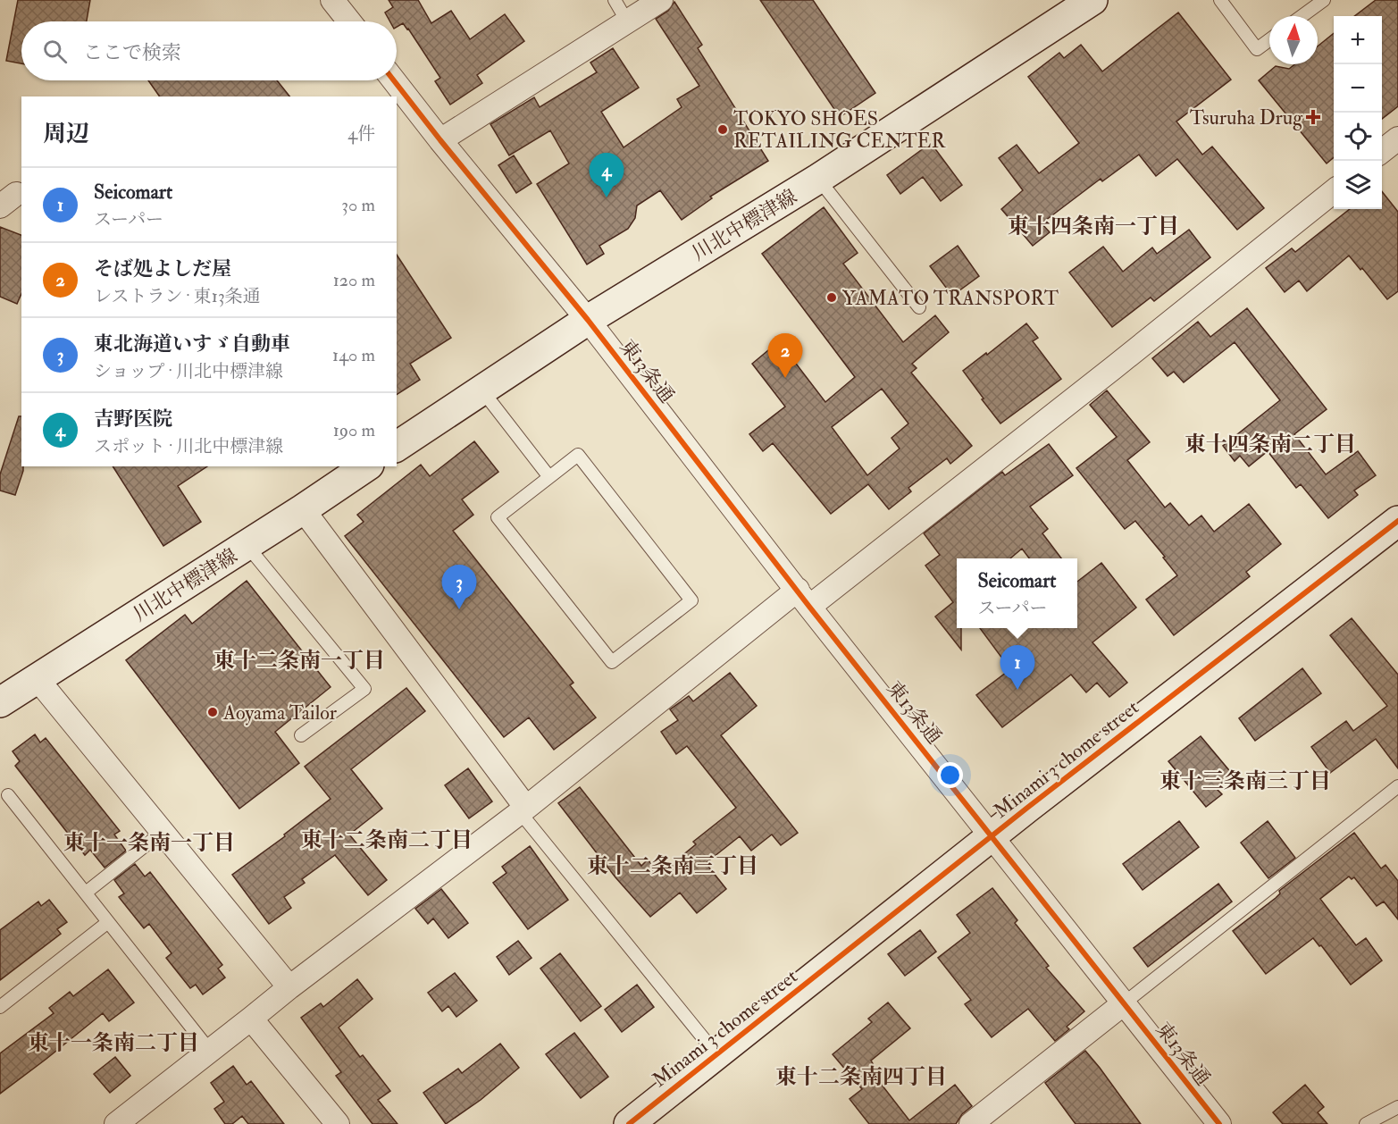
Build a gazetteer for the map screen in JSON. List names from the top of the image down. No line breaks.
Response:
{"streets":{"main road":["川北中標津線","Minami 3 chome street"],"street":["東13条通"]},"crossings":[["川北中標津線","東13条通"],["東13条通","Minami 3 chome street"]],"districts":["東十四条南一丁目","東十四条南二丁目","東十二条南一丁目","東十三条南三丁目","東十二条南二丁目","東十一条南一丁目","東十二条南三丁目","東十一条南二丁目","東十二条南四丁目"],"places":{"health":["Tsuruha Drug"],"other":["TOKYO SHOES RETAILING CENTER","YAMATO TRANSPORT","Aoyama Tailor"]},"north":"top","page":{"map_buttons":["+","−"],"search":"ここで検索","heading":["周辺","4件"],"pins":["4","2","3","1"],"list":[{"mark":"1","name":"Seicomart","note":"スーパー","value":"30 m"},{"mark":"2","name":"そば処よしだ屋","note":"レストラン · 東13条通","value":"120 m"},{"mark":"3","name":"東北海道いすゞ自動車","note":"ショップ · 川北中標津線","value":"140 m"},{"mark":"4","name":"吉野医院","note":"スポット · 川北中標津線","value":"190 m"}],"popup":["Seicomart","スーパー"]}}
